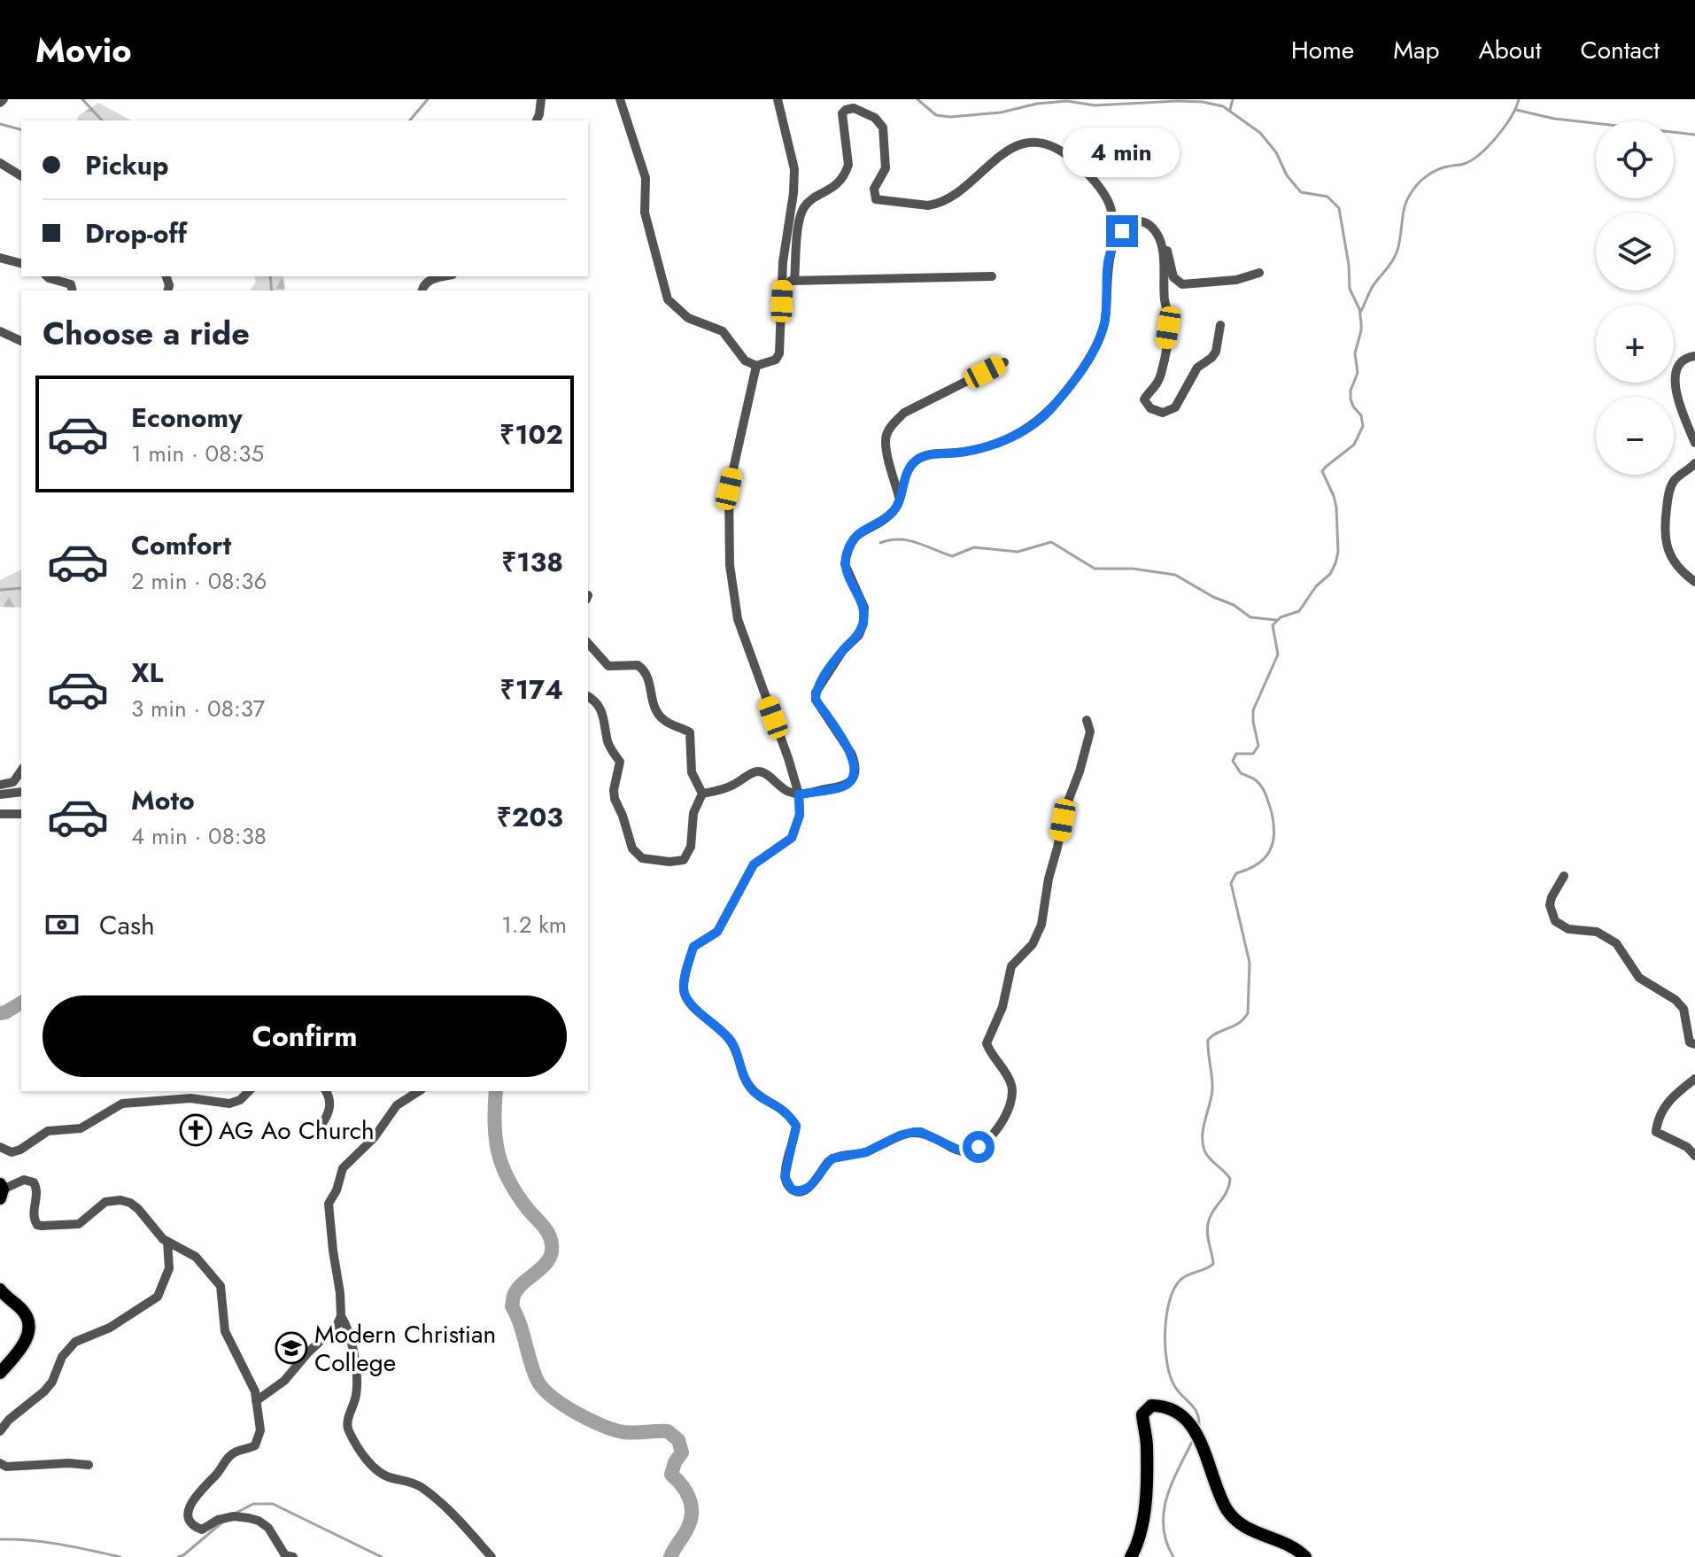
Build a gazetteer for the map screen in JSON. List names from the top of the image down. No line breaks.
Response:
{"places":{"church":["AG Ao Church"],"school or university":["Modern Christian College"]},"page":{"header":"Movio","nav":["Home","Map","About","Contact"],"map_buttons":["+","−"],"banner":["Pickup","Drop-off"],"bubble":"4 min","heading":"Choose a ride","list":[{"name":"Economy","note":"1 min · 08:35","value":"₹102"},{"name":"Comfort","note":"2 min · 08:36","value":"₹138"},{"name":"XL","note":"3 min · 08:37","value":"₹174"},{"name":"Moto","note":"4 min · 08:38","value":"₹203"}],"pay":["Cash","1.2 km"],"buttons":"Confirm"}}
